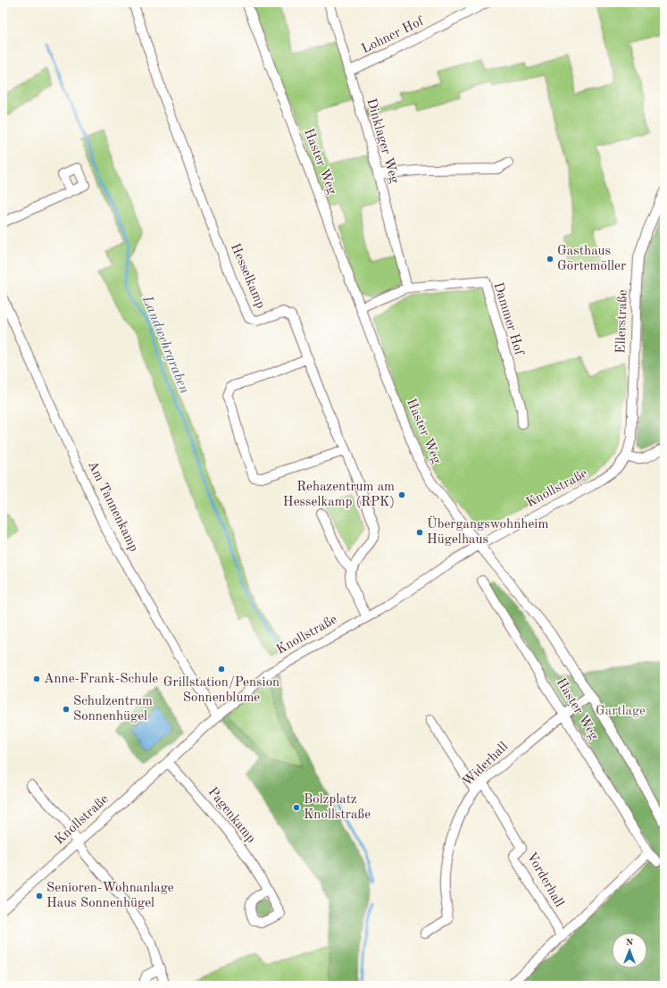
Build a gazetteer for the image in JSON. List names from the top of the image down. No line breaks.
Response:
{"streets":{"street":["Lohner Hof","Dinklager Weg","Haster Weg","Hesselkamp","Dammer Hof","Ellerstraße","Knollstraße","Am Tannenkamp","Widerhall","Pagenkamp","Vorderhall"]},"crossings":[["Lohner Hof","Dinklager Weg"],["Dinklager Weg","Dammer Hof"],["Haster Weg","Dammer Hof"],["Haster Weg","Knollstraße"],["Haster Weg","Widerhall"],["Ellerstraße","Knollstraße"],["Knollstraße","Am Tannenkamp"],["Knollstraße","Pagenkamp"],["Widerhall","Vorderhall"]],"water":["Landwehrgraben"],"parks":["Gartlage"],"places":["Gasthaus Görtemöller","Rehazentrum am Hesselkamp (RPK)","Übergangswohnheim Hügelhaus","Grillstation/Pension Sonnenblume","Anne-Frank-Schule","Schulzentrum Sonnenhügel","Bolzplatz Knollstraße","Senioren-Wohnanlage Haus Sonnenhügel"],"north":"top"}
